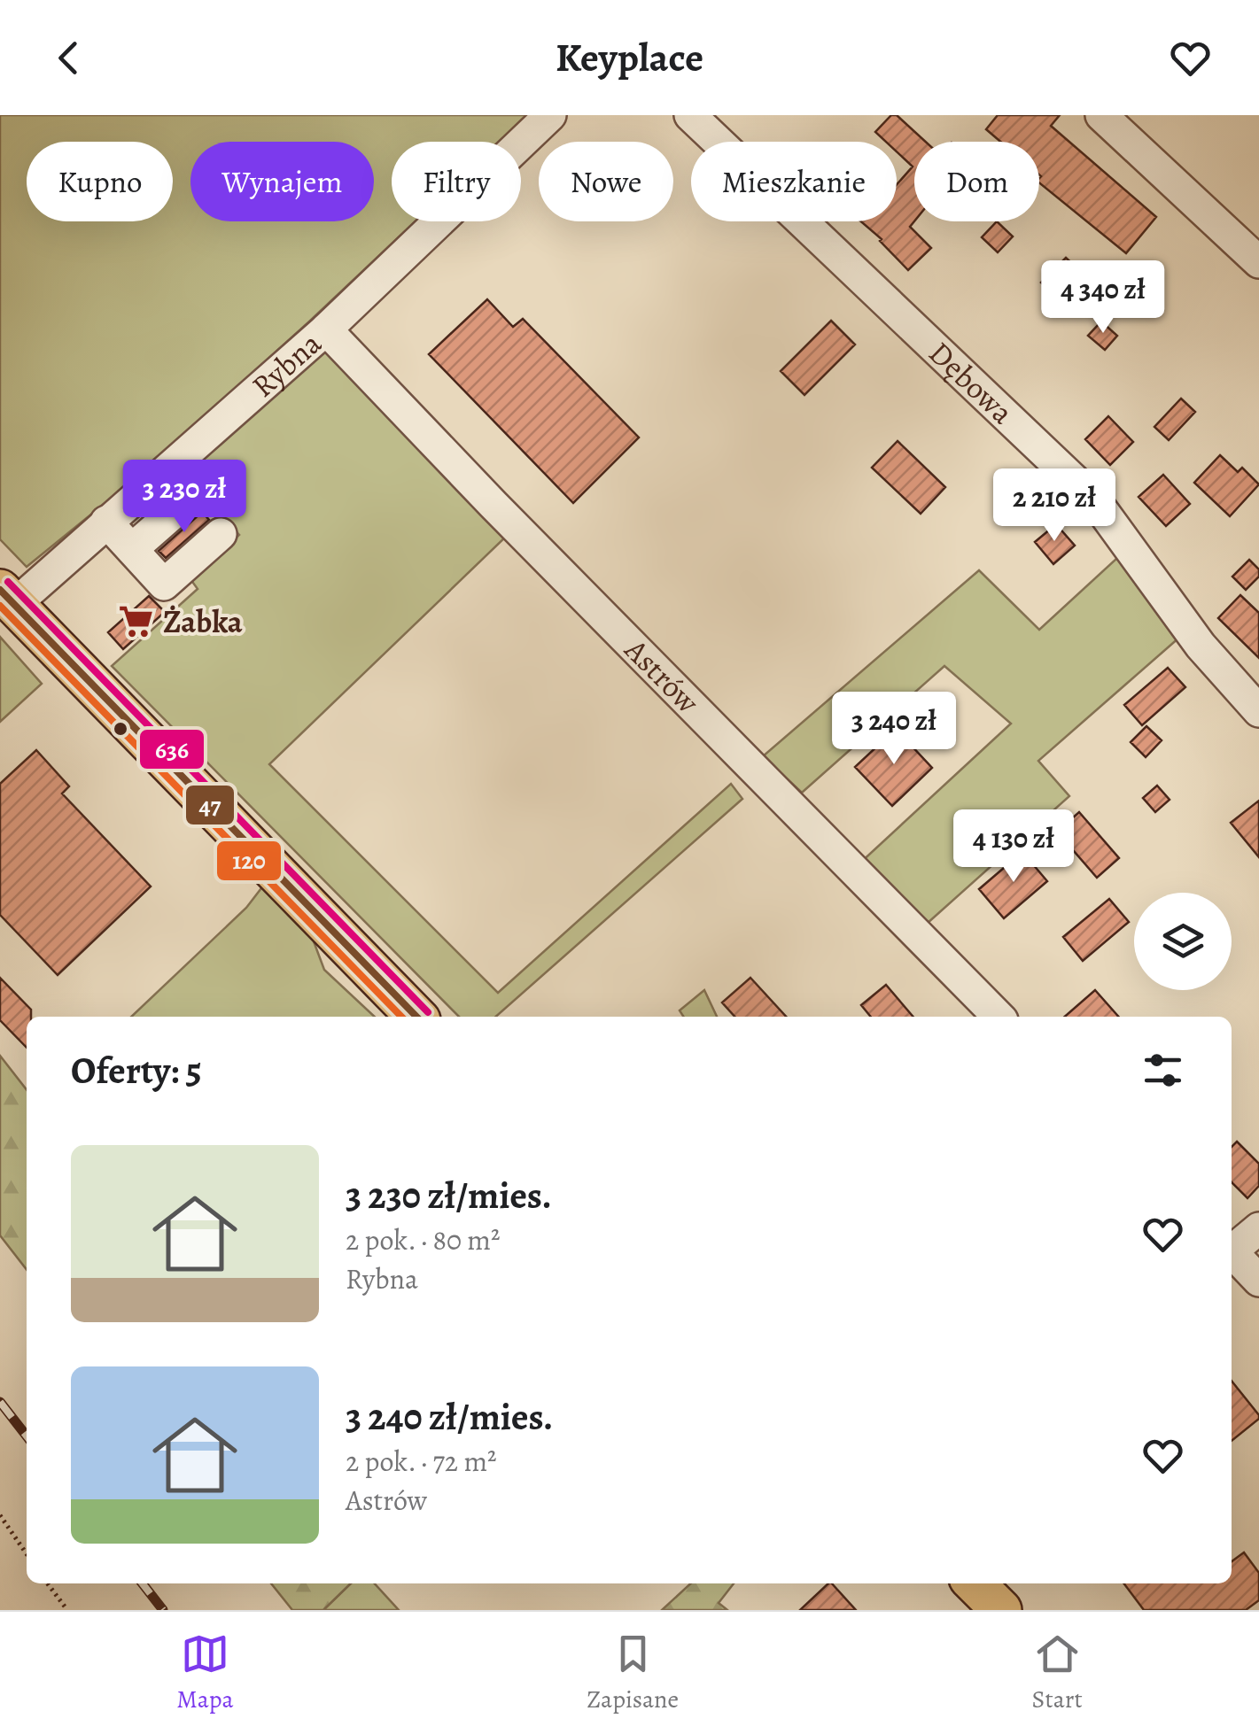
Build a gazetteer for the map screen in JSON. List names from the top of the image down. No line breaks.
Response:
{"streets":{"street":["Rybna","Dębowa","Astrów"]},"crossings":[["Rybna","Astrów"]],"places":{"supermarket":["Żabka"]},"lines":["transit line 636","transit line 47","transit line 120"],"page":{"header":"Keyplace","chip":["Kupno","Wynajem","Filtry","Nowe","Mieszkanie","Dom"],"price":["4 340 zł","3 230 zł","2 210 zł","3 240 zł","4 130 zł"],"heading":"Oferty: 5","list":[{"name":"3 230 zł/mies.","note":"2 pok. · 80 m² · Rybna"},{"name":"3 240 zł/mies.","note":"2 pok. · 72 m² · Astrów"}],"tabs":["Mapa","Zapisane","Start"]}}
